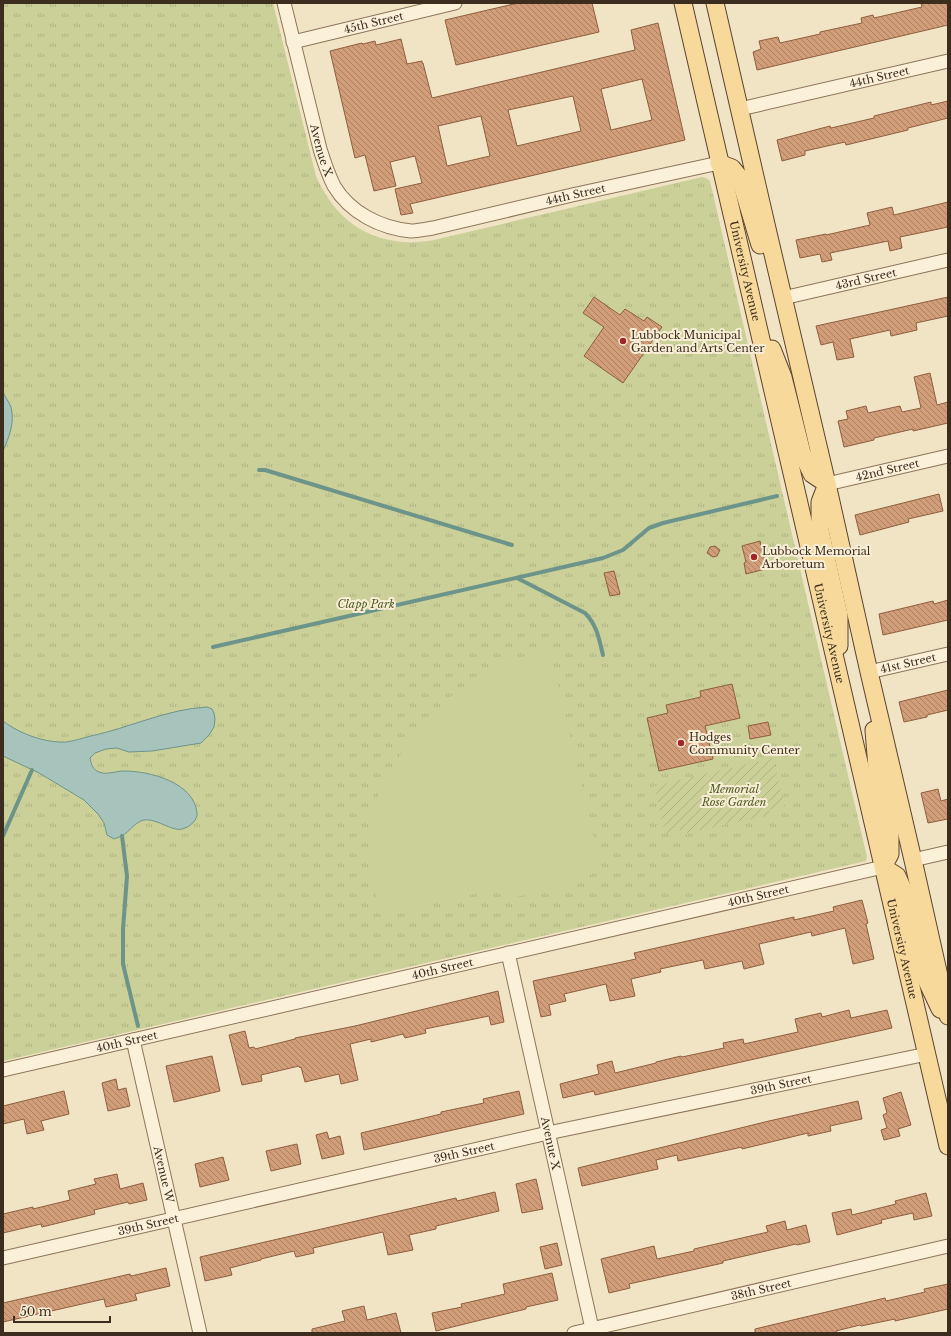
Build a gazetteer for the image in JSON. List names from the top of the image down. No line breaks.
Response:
{"streets":{"main road":["University Avenue"],"street":["45th Street","44th Street","Avenue X","43rd Street","42nd Street","41st Street","40th Street","39th Street","Avenue W","38th Street"]},"crossings":[["45th Street","Avenue X"],["44th Street","Avenue X"],["44th Street","University Avenue"],["Avenue X","40th Street"],["Avenue X","39th Street"],["Avenue X","38th Street"],["University Avenue","40th Street"],["University Avenue","39th Street"],["40th Street","Avenue W"],["39th Street","Avenue W"]],"parks":["Clapp Park","Memorial Rose Garden"],"places":["Lubbock Municipal Garden and Arts Center","Lubbock Memorial Arboretum","Hodges Community Center"],"scale_bar":"50 m"}
